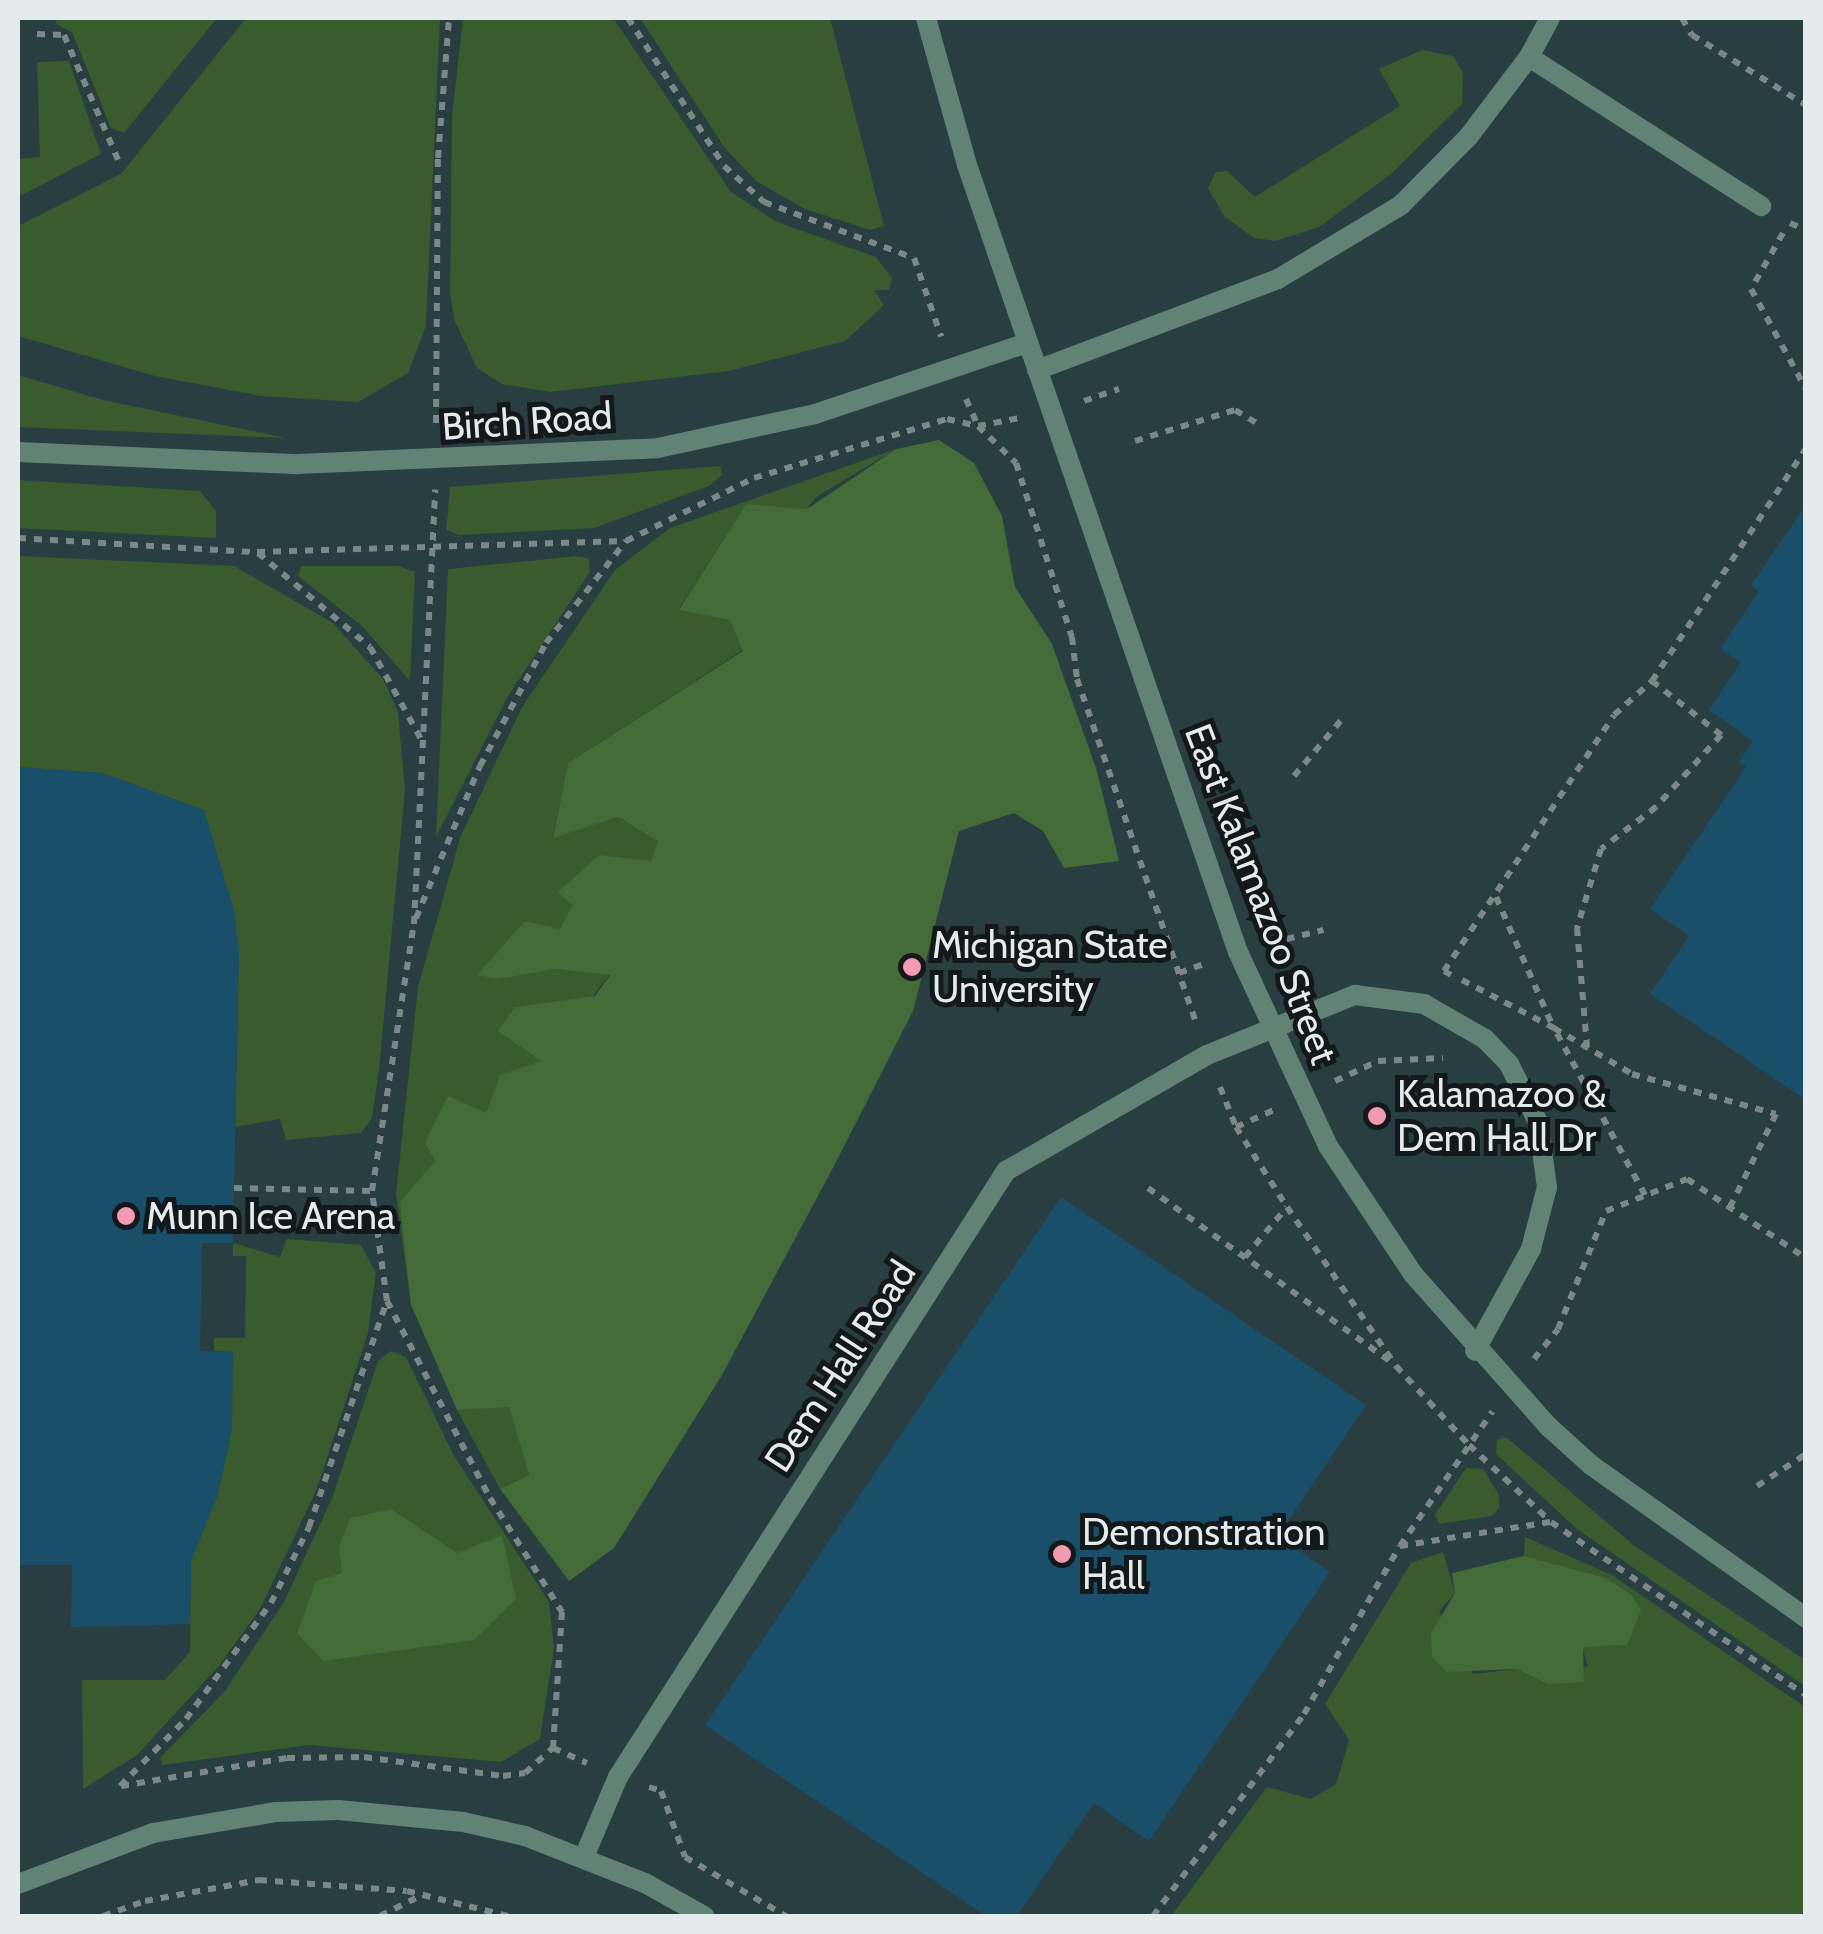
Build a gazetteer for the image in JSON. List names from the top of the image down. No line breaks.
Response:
{"streets":{"street":["Birch Road","East Kalamazoo Street","Dem Hall Road"]},"crossings":[["Birch Road","East Kalamazoo Street"],["East Kalamazoo Street","Dem Hall Road"]],"places":["Michigan State University","Kalamazoo & Dem Hall Dr","Munn Ice Arena","Demonstration Hall"]}
